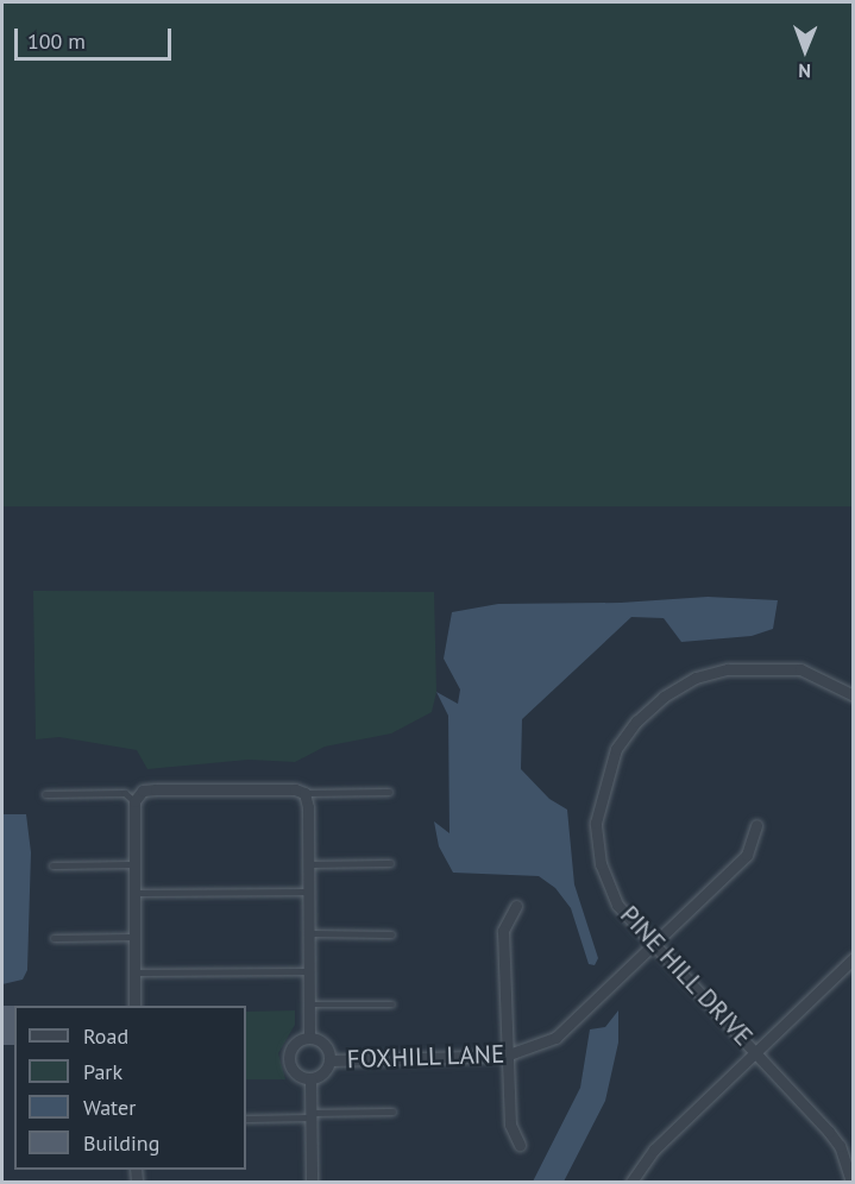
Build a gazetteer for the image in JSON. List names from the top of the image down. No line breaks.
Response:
{"streets":{"street":["PINE HILL DRIVE","FOXHILL LANE"]},"crossings":[["PINE HILL DRIVE","FOXHILL LANE"]],"legend":["Road","Park","Water","Building"],"scale_bar":"100 m","north":"bottom"}
